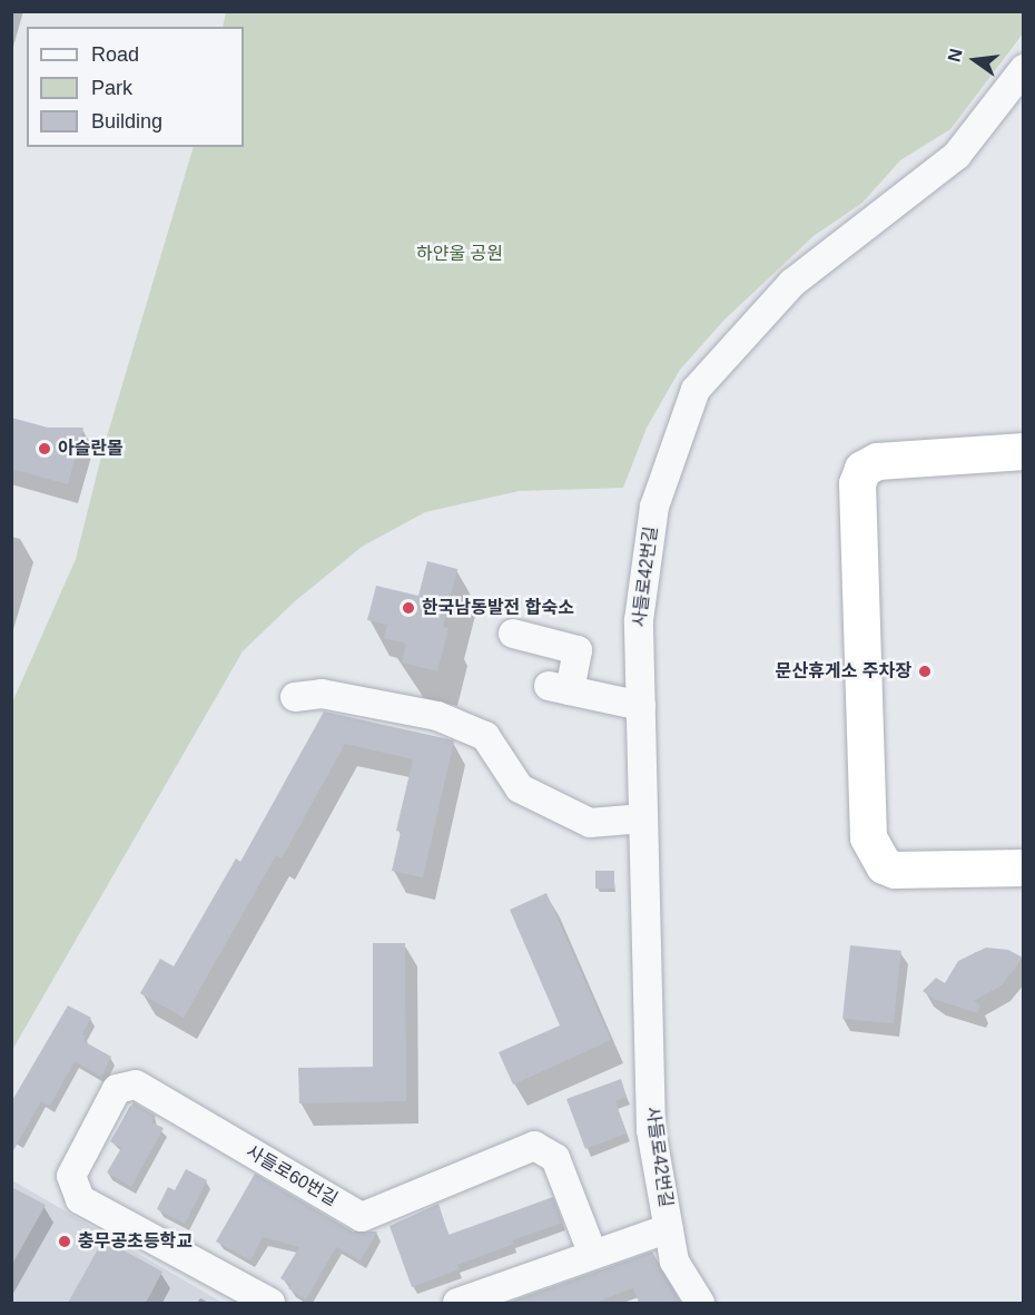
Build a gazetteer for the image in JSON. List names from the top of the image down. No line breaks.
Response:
{"streets":{"street":["사들로42번길","사들로60번길"]},"parks":["하얀울 공원"],"places":["아슬란몰","한국남동발전 합숙소","문산휴게소 주차장","충무공초등학교"],"legend":["Road","Park","Building"],"north":"left"}
